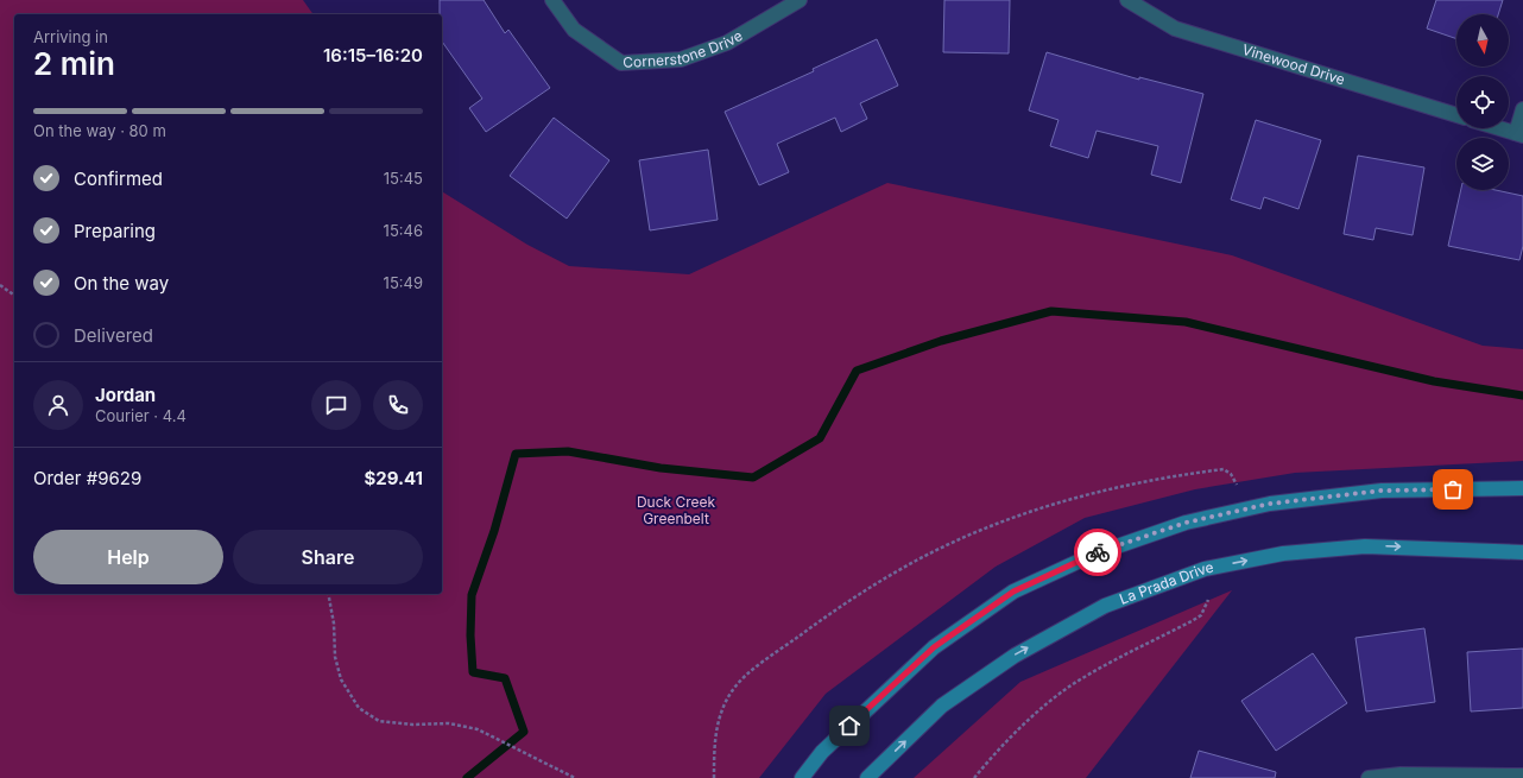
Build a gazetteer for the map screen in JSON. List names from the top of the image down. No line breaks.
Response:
{"streets":{"main road":["La Prada Drive"],"street":["Cornerstone Drive","Vinewood Drive"]},"parks":["Duck Creek Greenbelt"],"north":"bottom","page":{"heading":["2 min","Arriving in","16:15–16:20"],"panel":["Jordan","Courier · 4.4","Order #9629","$29.41"],"bar":"On the way · 80 m","list":[["Confirmed","15:45"],["Preparing","15:46"],["On the way","15:49"],"Delivered"],"buttons":["Help","Share"]}}
